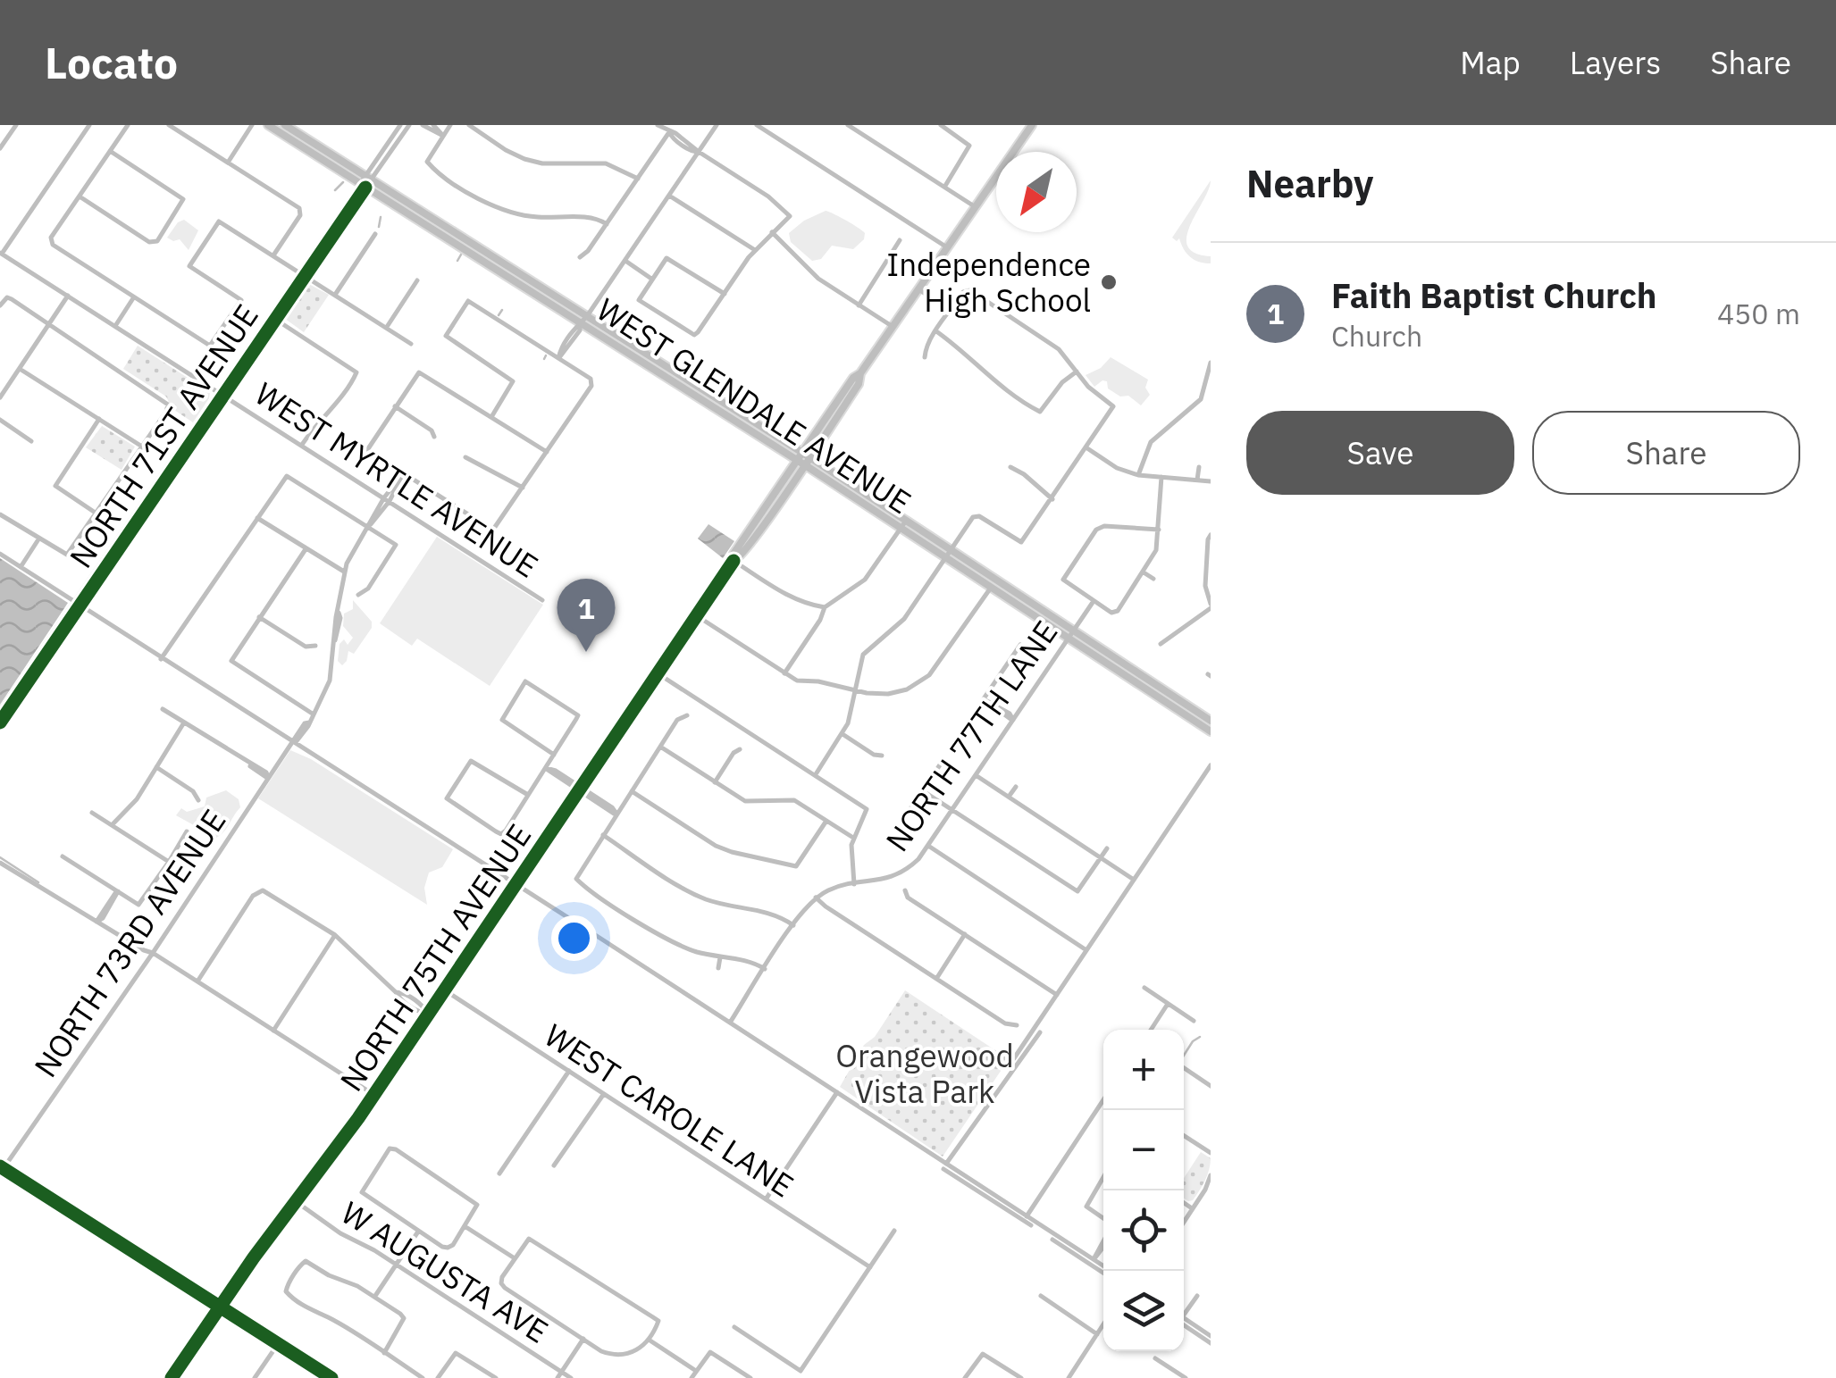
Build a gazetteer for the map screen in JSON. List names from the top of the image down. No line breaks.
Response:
{"streets":{"main road":["WEST GLENDALE AVENUE","NORTH 75TH AVENUE"],"street":["NORTH 71ST AVENUE","WEST MYRTLE AVENUE","NORTH 77TH LANE","NORTH 73RD AVENUE","WEST CAROLE LANE","W AUGUSTA AVE"]},"crossings":[["WEST GLENDALE AVENUE","NORTH 71ST AVENUE"],["WEST GLENDALE AVENUE","NORTH 77TH LANE"],["WEST GLENDALE AVENUE","NORTH 75TH AVENUE"],["NORTH 71ST AVENUE","WEST MYRTLE AVENUE"],["WEST MYRTLE AVENUE","NORTH 73RD AVENUE"],["NORTH 75TH AVENUE","WEST CAROLE LANE"],["NORTH 75TH AVENUE","W AUGUSTA AVE"]],"parks":["Orangewood Vista Park"],"places":["Independence High School"],"north":"bottom left","page":{"header":"Locato","nav":["Map","Layers","Share"],"heading":"Nearby","list":[{"mark":"1","name":"Faith Baptist Church","note":"Church","value":"450 m"}],"buttons":["Save","Share"],"pins":"1","map_buttons":["+","−"]}}
